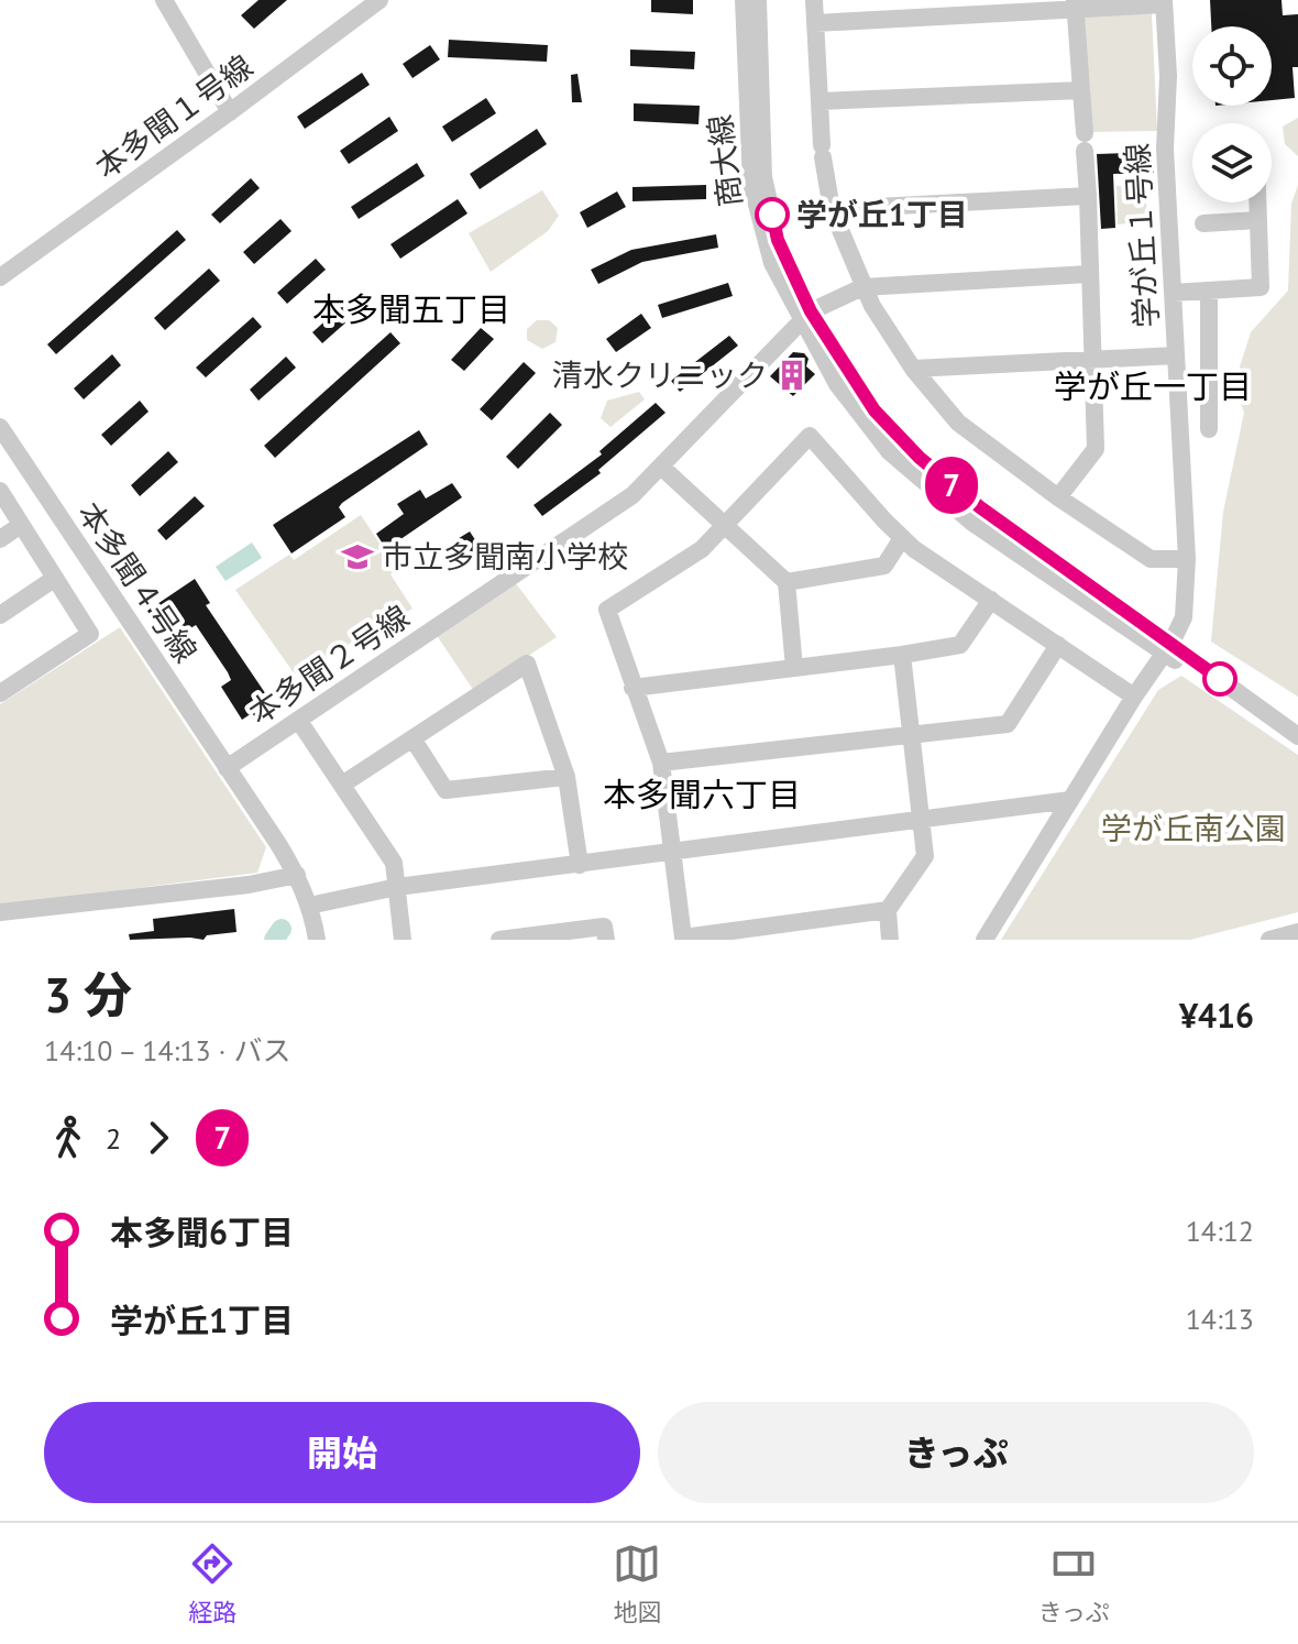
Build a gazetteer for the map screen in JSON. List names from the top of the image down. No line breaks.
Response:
{"streets":{"street":["本多聞１号線","商大線","学が丘１号線","本多聞４号線","本多聞２号線"]},"crossings":[["商大線","学が丘１号線"],["商大線","本多聞２号線"],["本多聞４号線","本多聞２号線"]],"districts":["本多聞五丁目","学が丘一丁目","本多聞六丁目"],"parks":["学が丘南公園"],"places":{"other":["学が丘1丁目"],"building":["清水クリニック"],"school or university":["市立多聞南小学校"]},"lines":["bus line 7"],"page":{"on_map":"7","heading":["3 分","14:10 – 14:13 · バス","¥416"],"legs":["2","7"],"list":[{"name":"本多聞6丁目","value":"14:12"},{"name":"学が丘1丁目","value":"14:13"}],"buttons":["開始","きっぷ"],"tabs":["経路","地図","きっぷ"]}}
